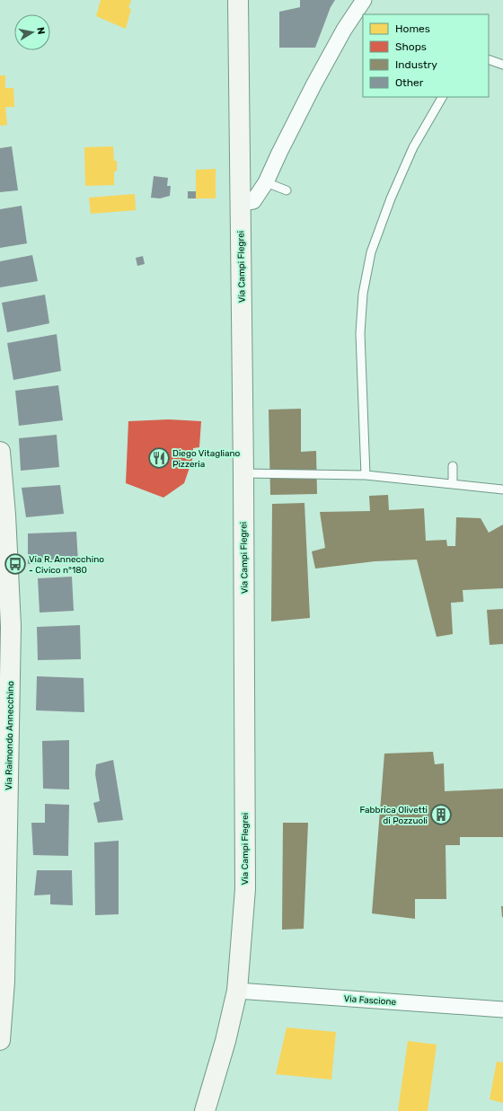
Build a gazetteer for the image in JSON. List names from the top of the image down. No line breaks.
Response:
{"streets":{"main road":["Via Campi Flegrei","Via Raimondo Annecchino"],"street":["Via Fascione"]},"crossings":[["Via Campi Flegrei","Via Fascione"]],"places":{"restaurant":["Diego Vitagliano Pizzeria"],"bus stop":["Via R. Annecchino - Civico n°180"],"building":["Fabbrica Olivetti di Pozzuoli"]},"legend":["Homes","Shops","Industry","Other"],"north":"right"}
